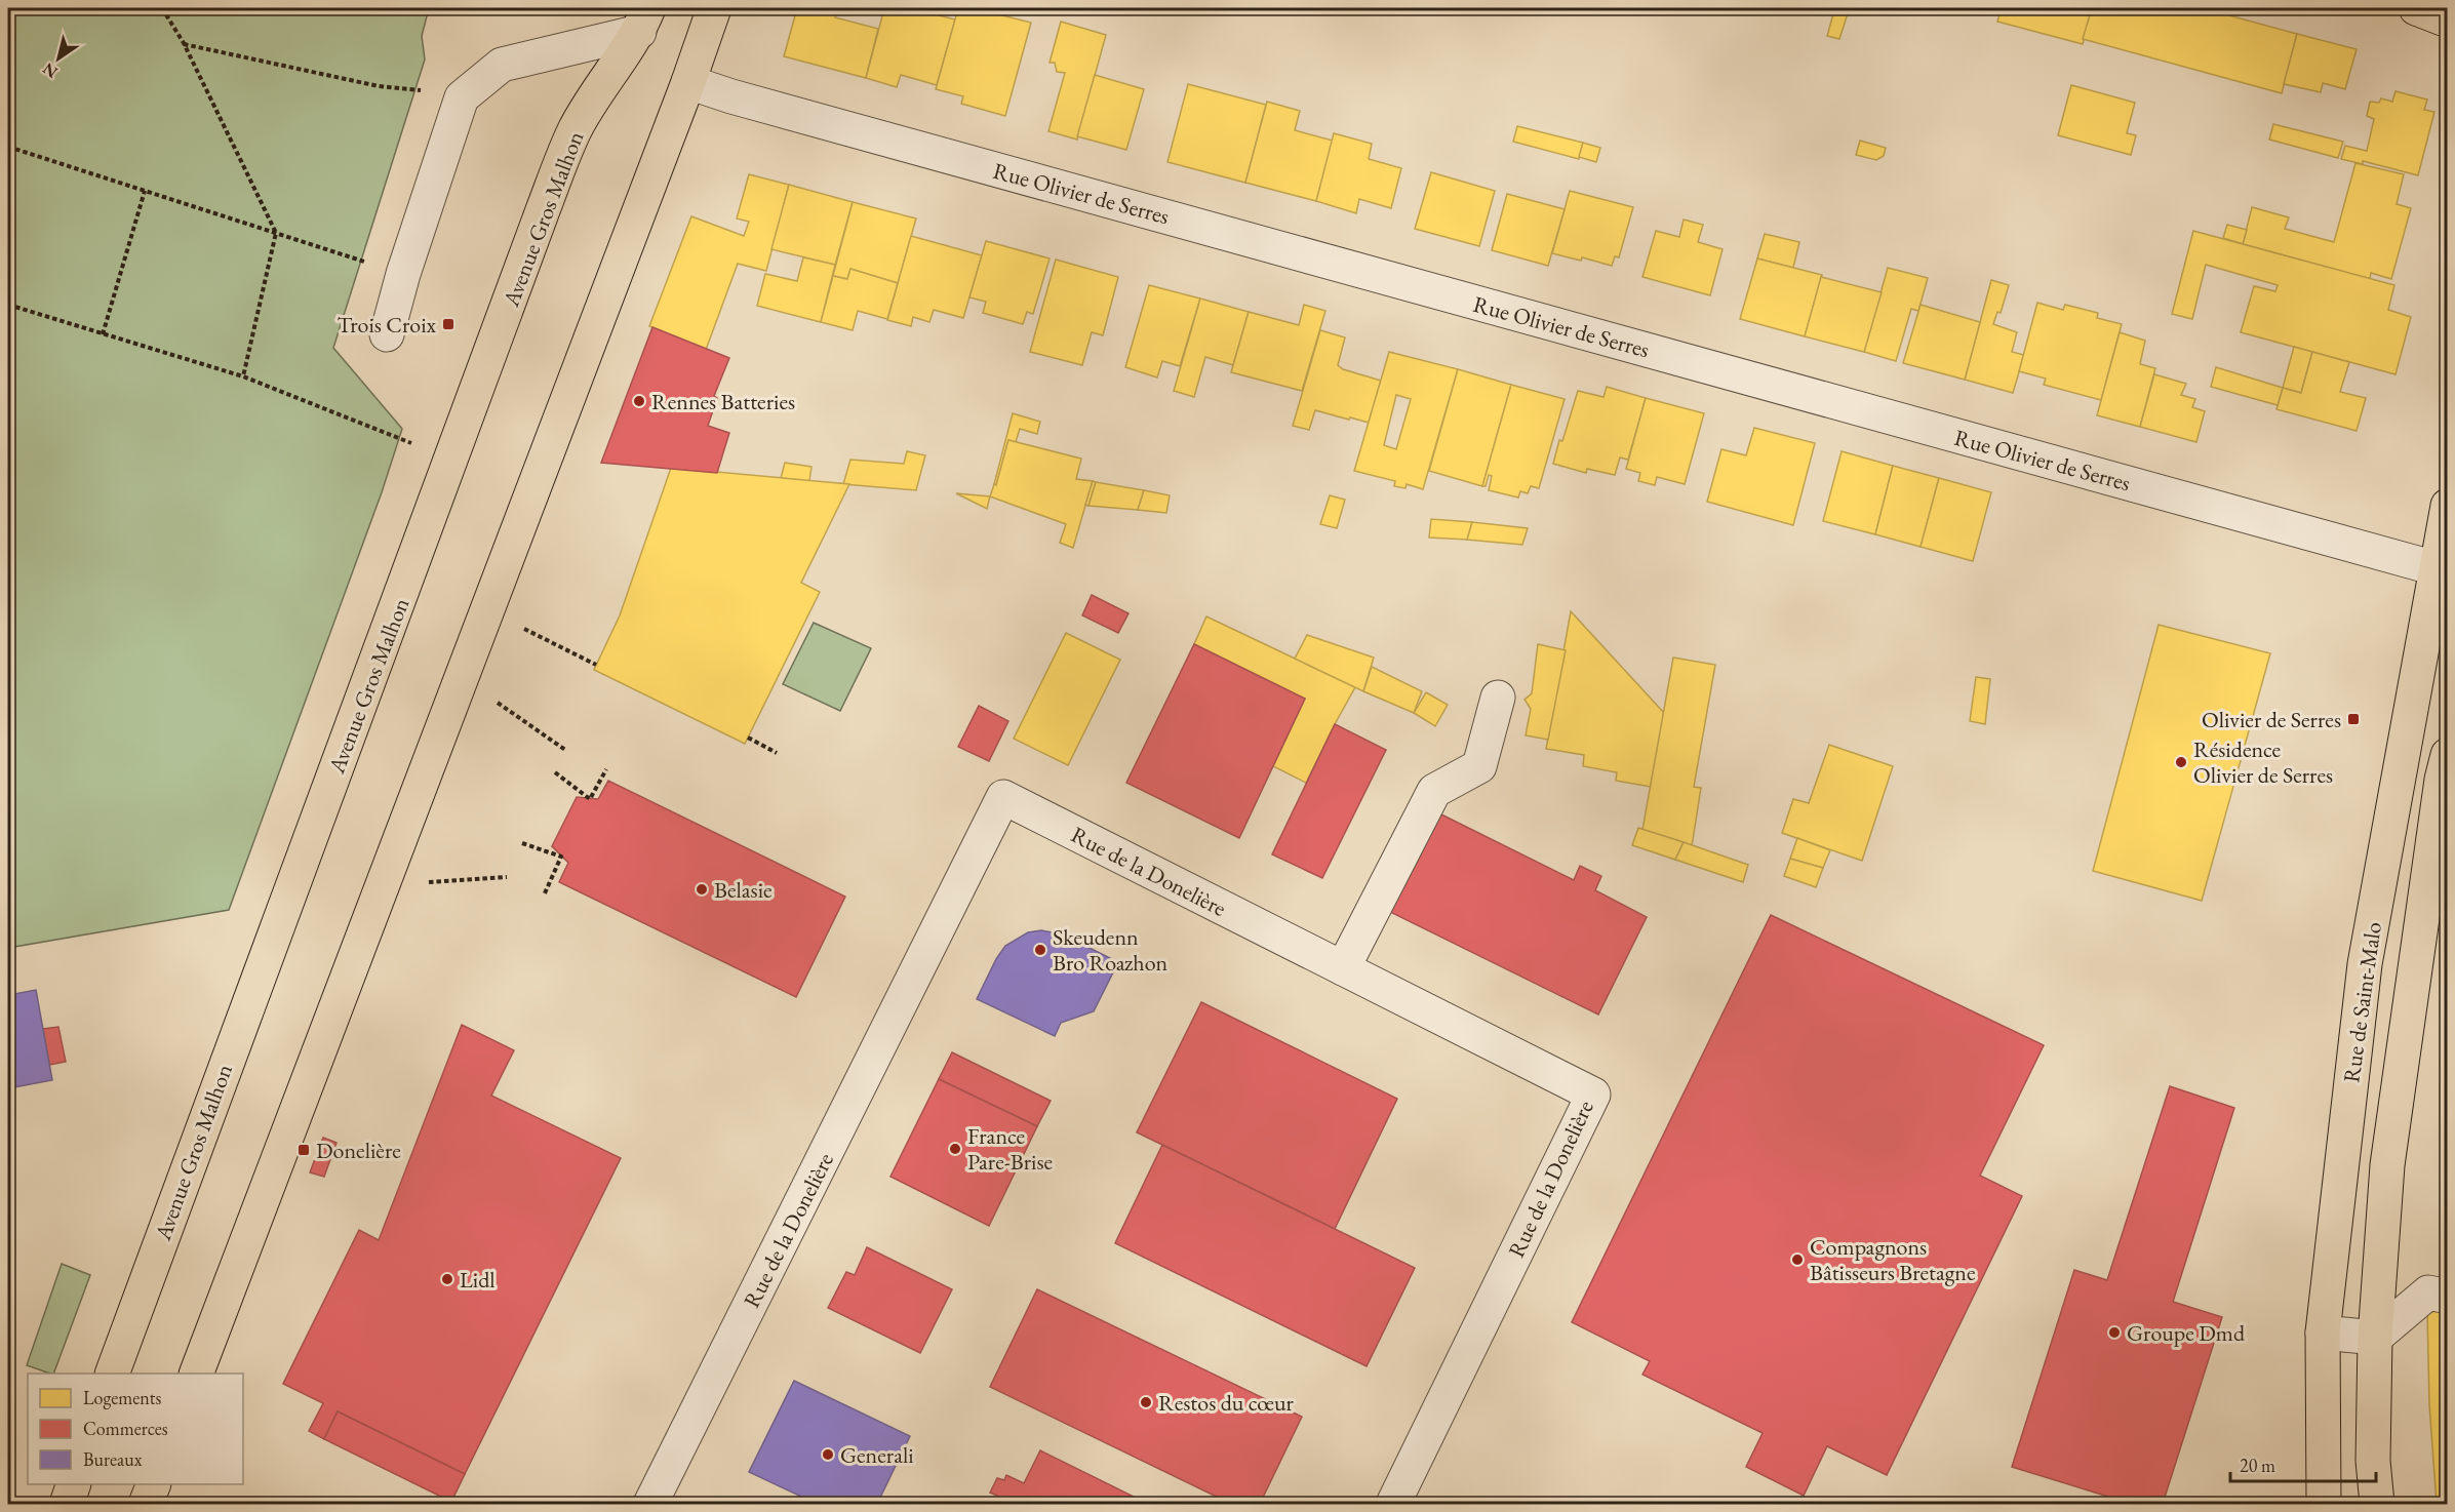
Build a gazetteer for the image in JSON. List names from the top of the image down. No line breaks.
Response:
{"streets":{"main road":["Avenue Gros Malhon","Rue de Saint-Malo"],"street":["Rue Olivier de Serres","Rue de la Donelière"]},"crossings":[["Rue Olivier de Serres","Rue de Saint-Malo"]],"places":{"transit":["Trois Croix","Olivier de Serres","Donelière"],"other":["Rennes Batteries","Résidence Olivier de Serres","Belasie","Skeudenn Bro Roazhon","France Pare-Brise","Compagnons Bâtisseurs Bretagne","Lidl","Groupe Dmd","Restos du cœur","Generali"]},"legend":["Logements","Commerces","Bureaux"],"scale_bar":"20 m","north":"bottom left"}
